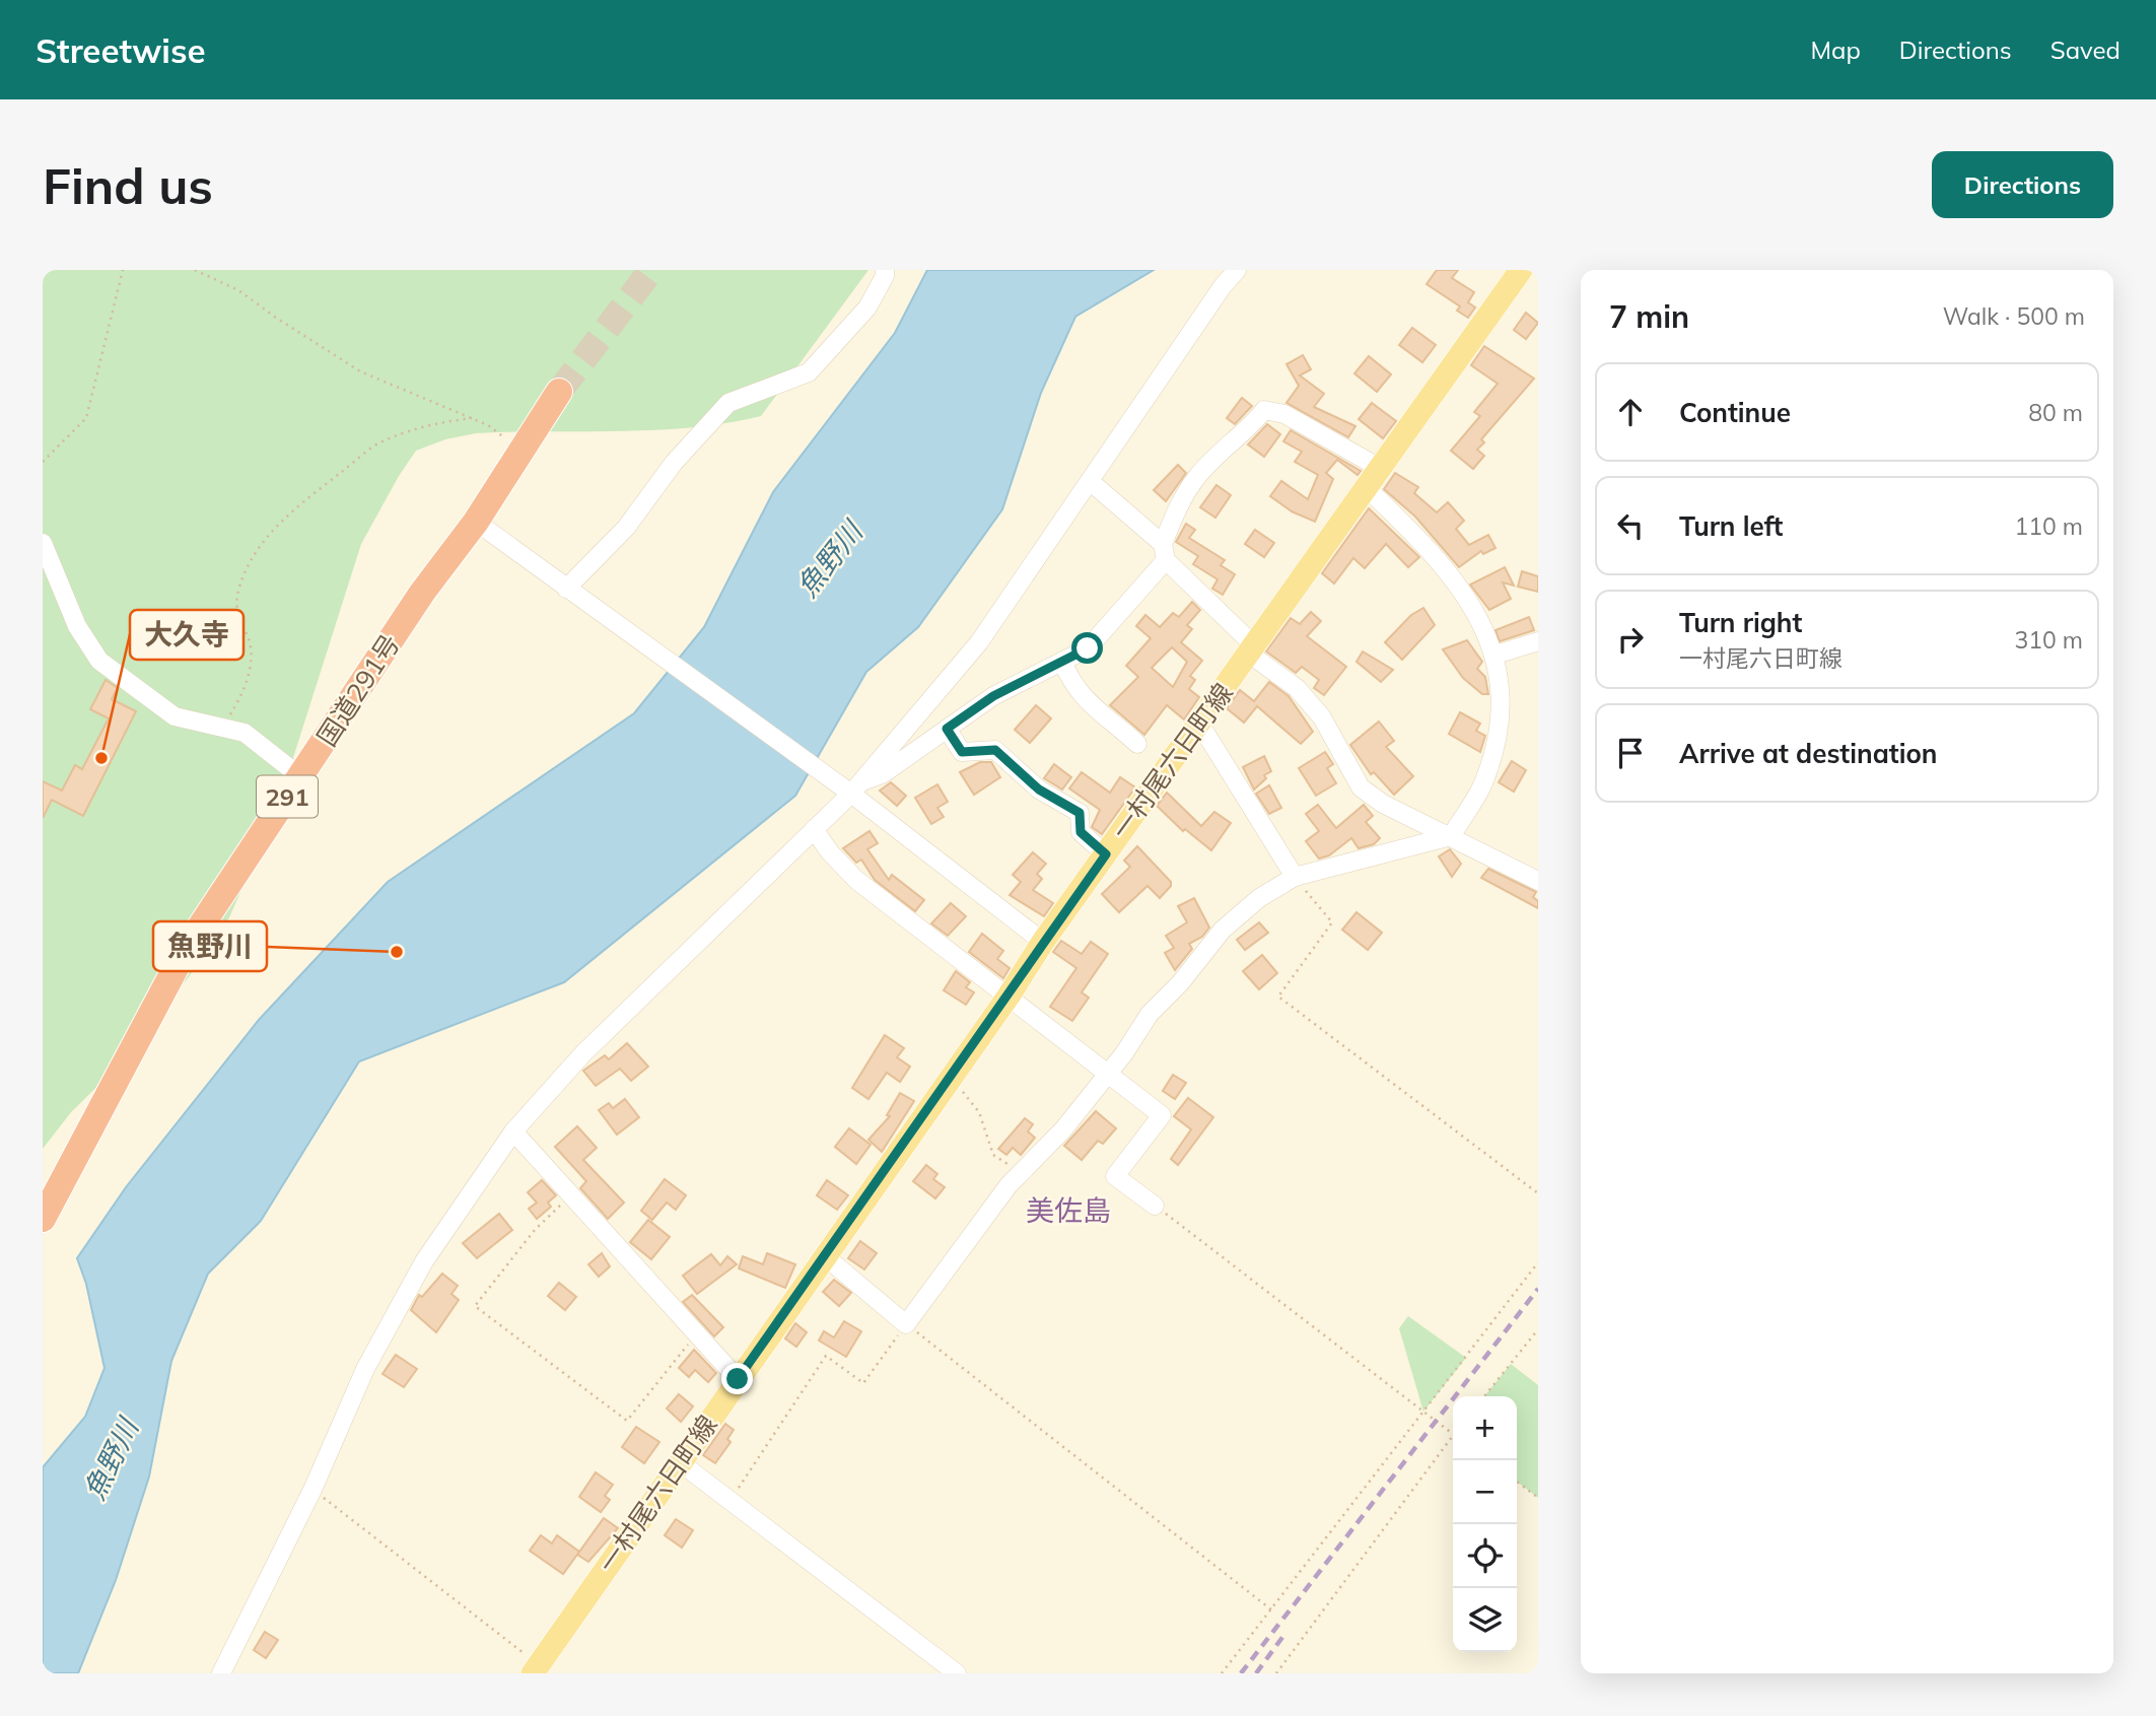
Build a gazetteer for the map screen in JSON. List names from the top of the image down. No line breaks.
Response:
{"streets":{"highway":["国道291号","291"],"main road":["一村尾六日町線"]},"districts":["美佐島"],"water":["魚野川"],"places":["大久寺","魚野川"],"page":{"header":"Streetwise","nav":["Map","Directions","Saved"],"buttons":"Directions","title":"Find us","heading":["7 min","Walk · 500 m"],"list":[["Continue","80 m"],["Turn left","110 m"],["Turn right","一村尾六日町線","310 m"],"Arrive at destination"],"map_buttons":["+","−"]}}
